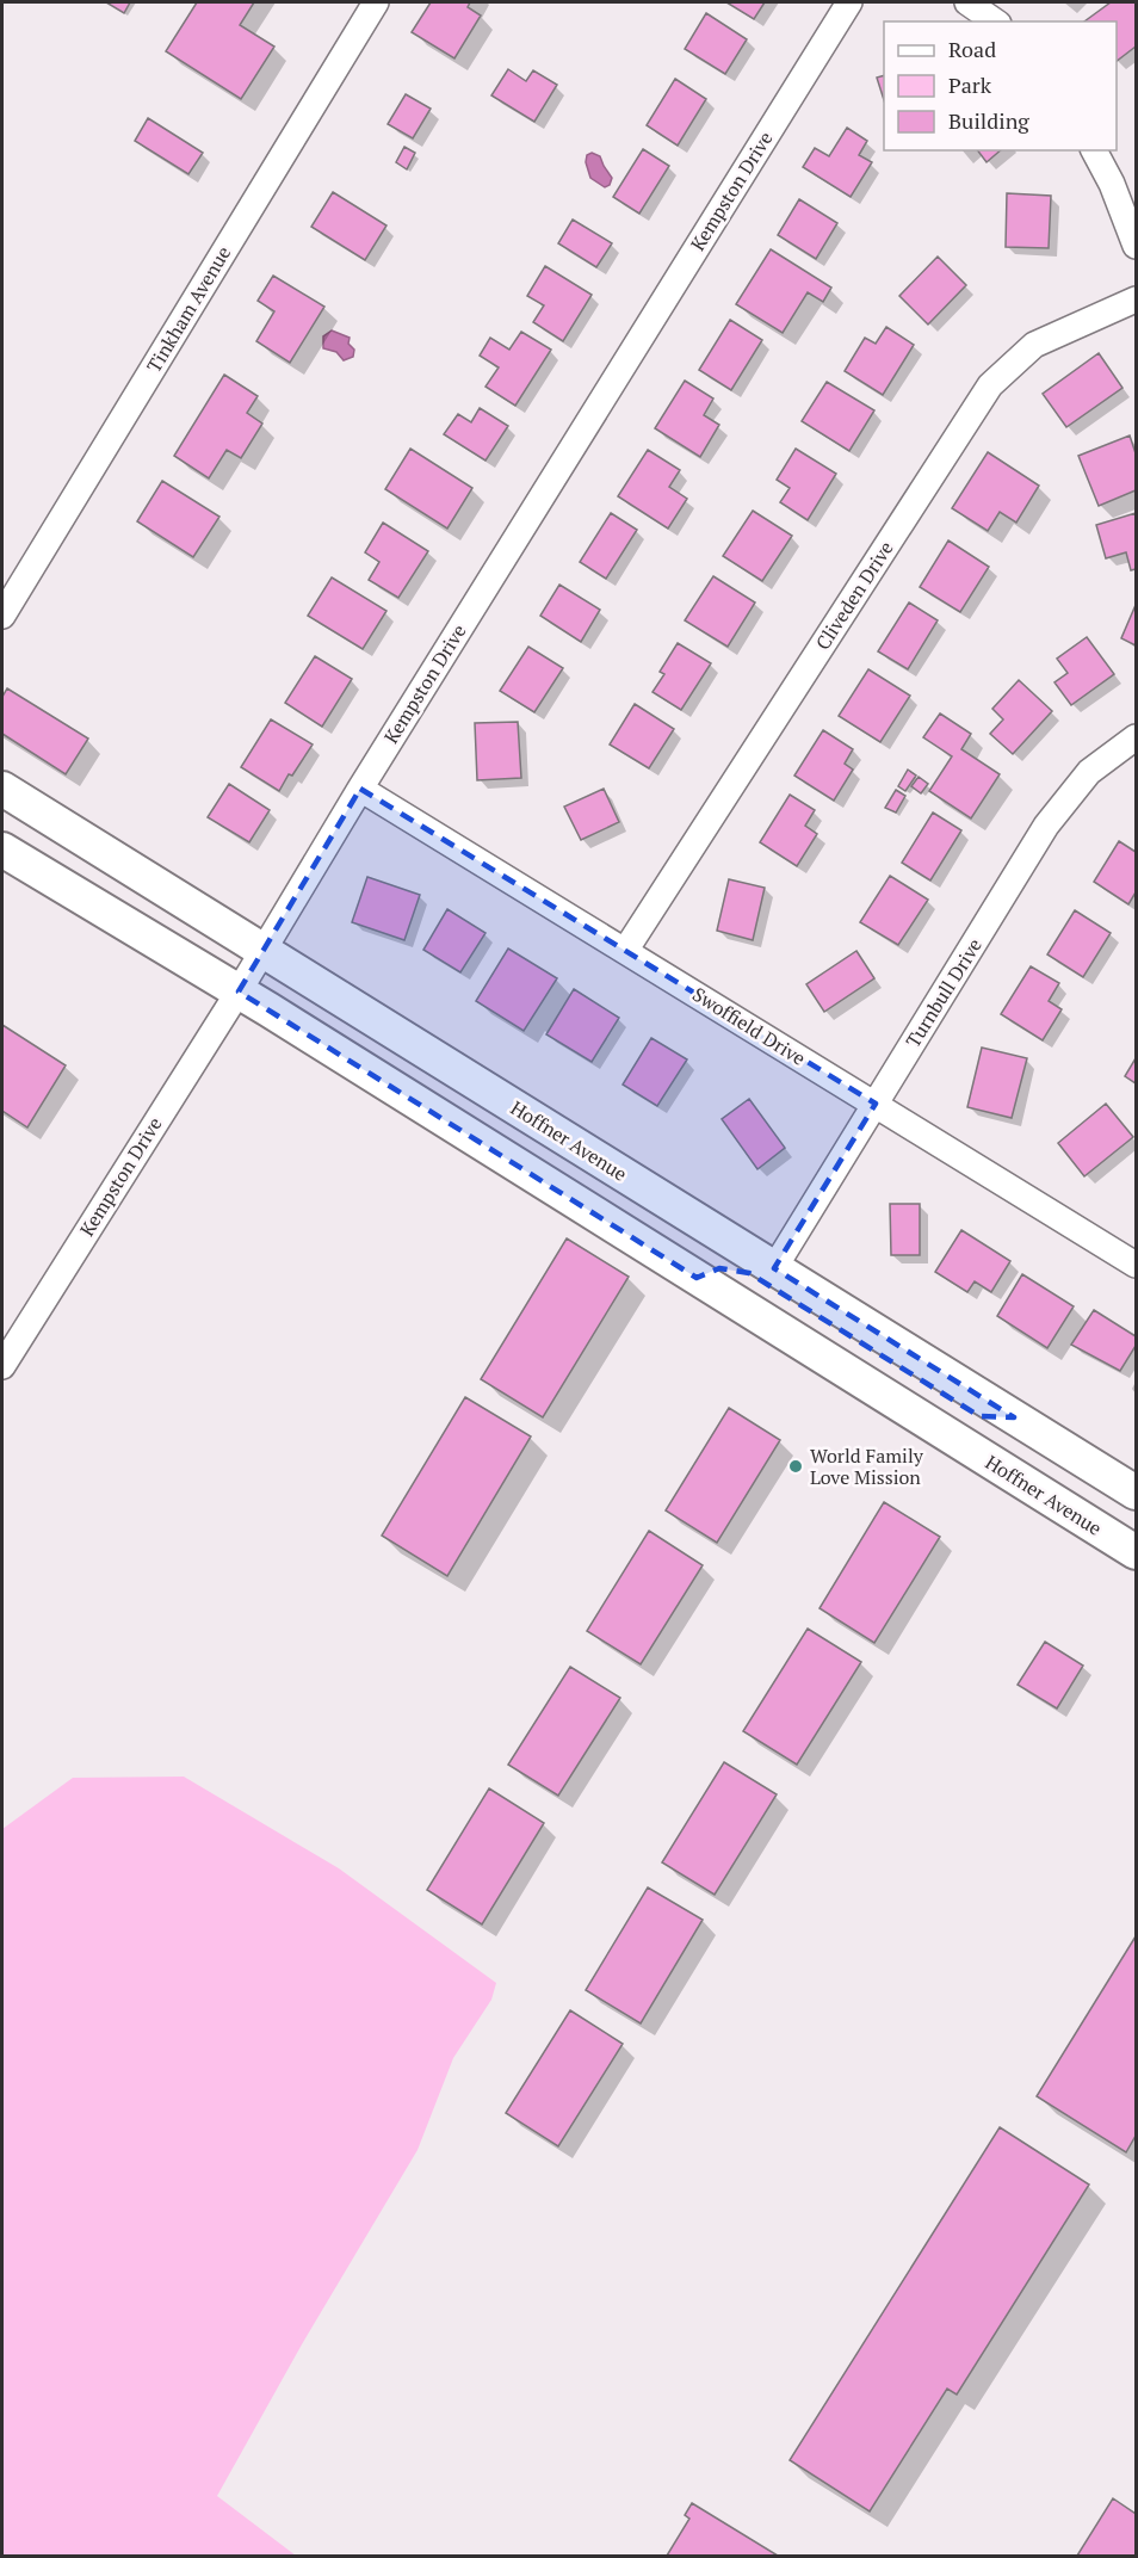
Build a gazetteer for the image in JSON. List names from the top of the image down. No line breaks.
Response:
{"streets":{"main road":["Hoffner Avenue"],"street":["Kempston Drive","Tinkham Avenue","Cliveden Drive","Turnbull Drive","Swoffield Drive"]},"crossings":[["Kempston Drive","Swoffield Drive"],["Kempston Drive","Hoffner Avenue"],["Cliveden Drive","Swoffield Drive"],["Turnbull Drive","Swoffield Drive"],["Turnbull Drive","Hoffner Avenue"]],"places":["World Family Love Mission"],"legend":["Road","Park","Building"]}
